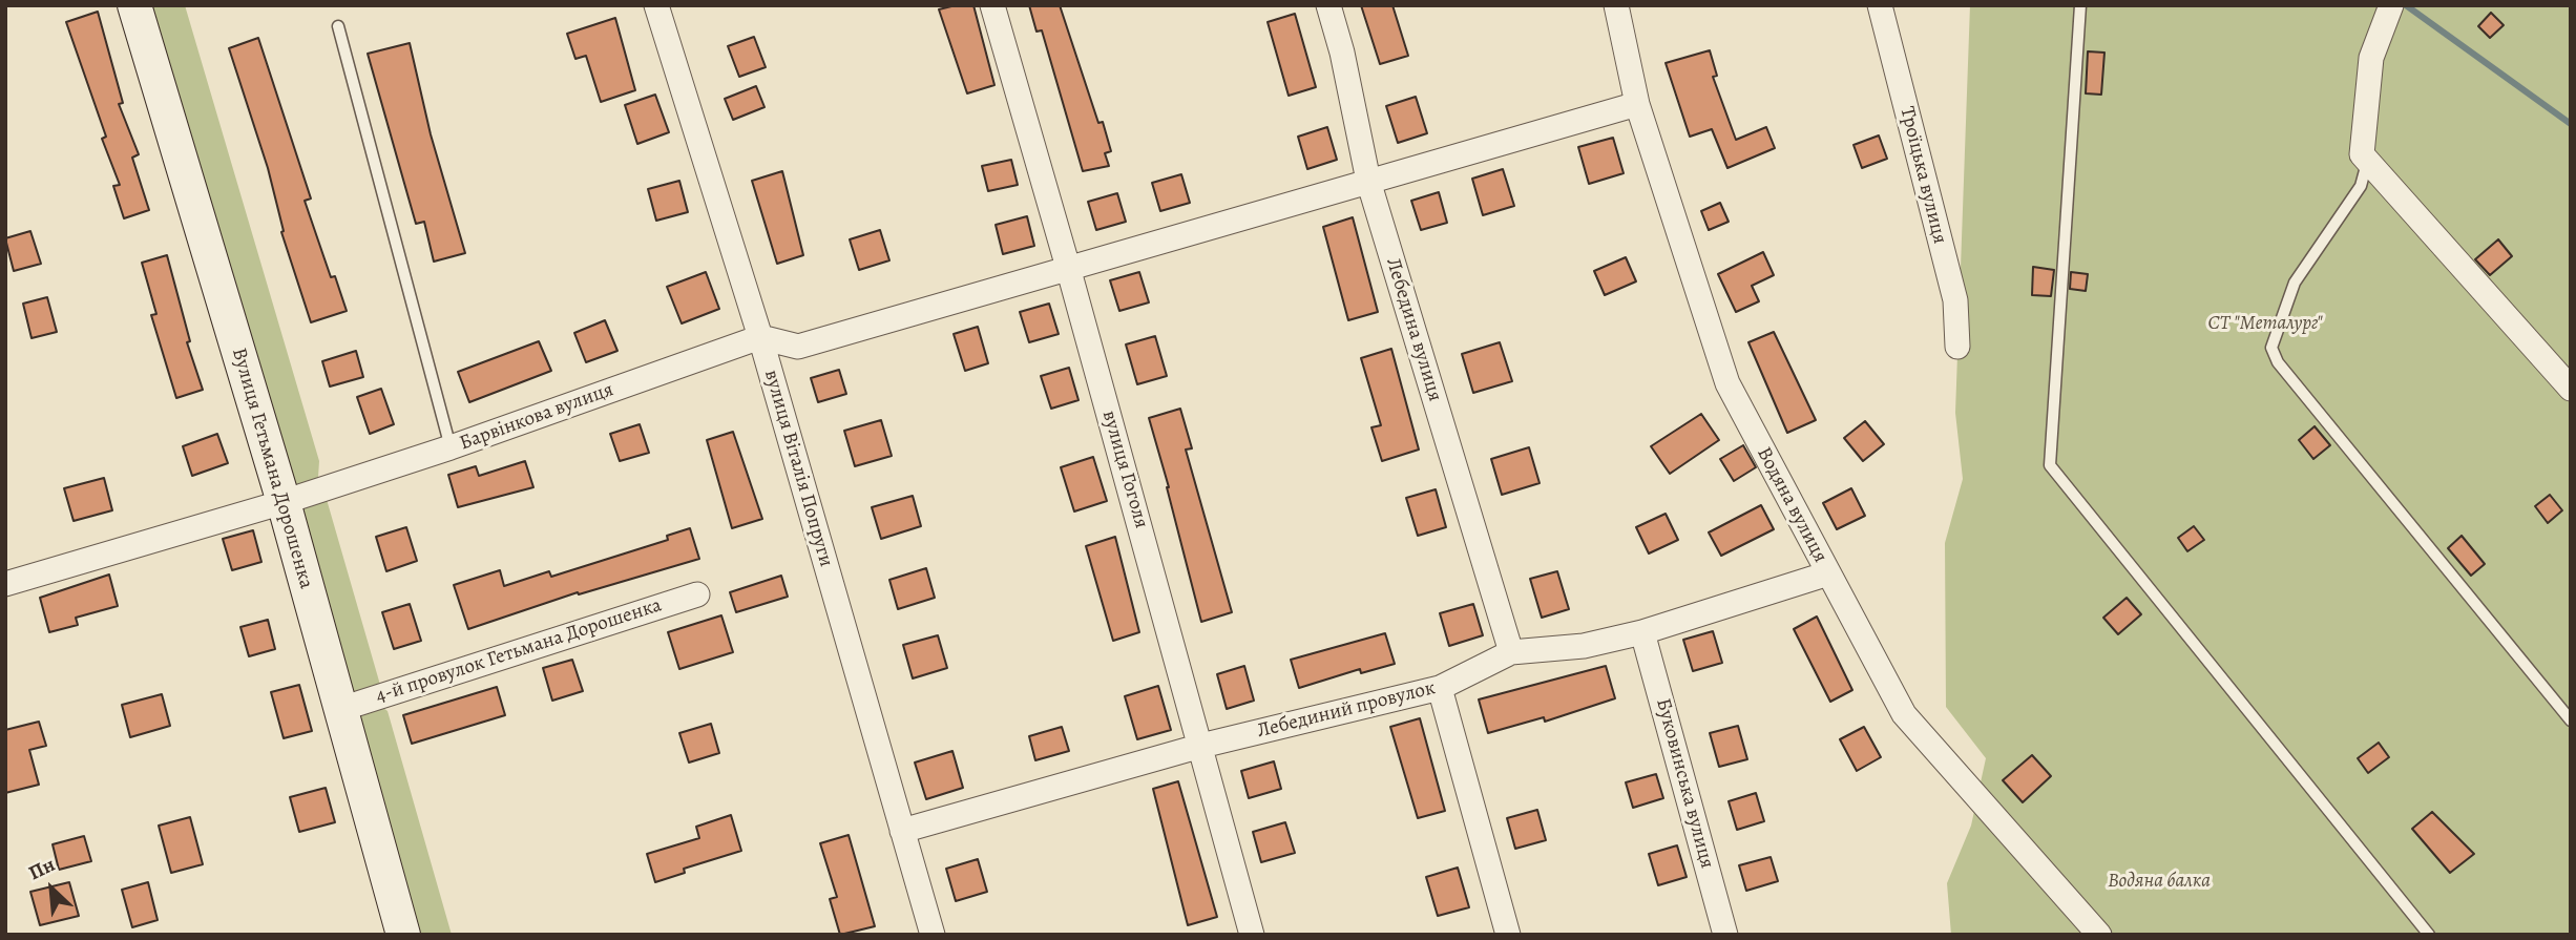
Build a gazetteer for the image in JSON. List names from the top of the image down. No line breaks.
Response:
{"streets":{"street":["Троїцька вулиця","Лебедина вулиця","Барвінкова вулиця","Вулиця Гетьмана Дорошенка","вулиця Віталія Попруги","вулиця Гоголя","Водяна вулиця","4-й провулок Гетьмана Дорошенка","Лебединий провулок","Буковинська вулиця"]},"crossings":[["Лебедина вулиця","Лебединий провулок"],["Барвінкова вулиця","Вулиця Гетьмана Дорошенка"],["Барвінкова вулиця","вулиця Віталія Попруги"],["Вулиця Гетьмана Дорошенка","4-й провулок Гетьмана Дорошенка"],["вулиця Віталія Попруги","Лебединий провулок"],["вулиця Гоголя","Лебединий провулок"],["Водяна вулиця","Лебединий провулок"],["Лебединий провулок","Буковинська вулиця"]],"parks":["СТ \"Металург\"","Водяна балка"],"north":"top left"}
